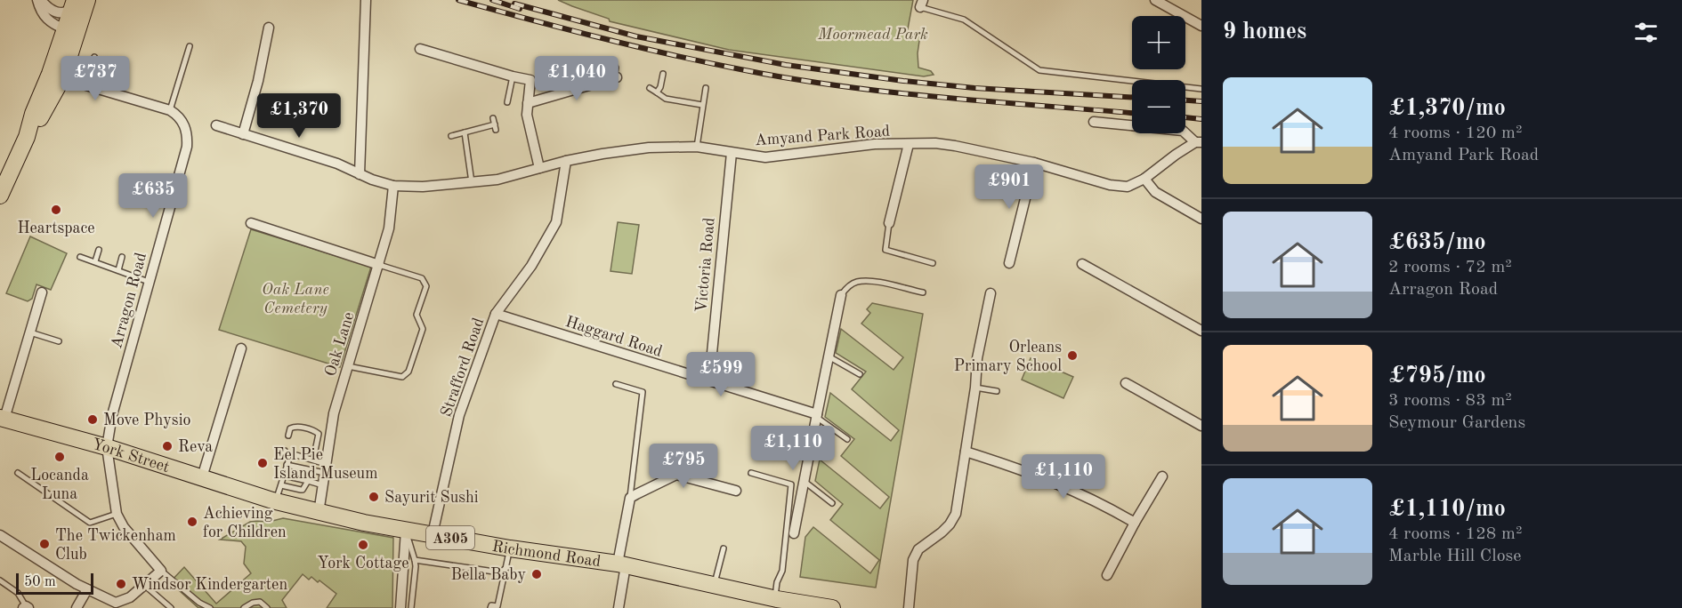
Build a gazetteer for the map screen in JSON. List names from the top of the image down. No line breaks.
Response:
{"streets":{"main road":["York Street","A305","Richmond Road"],"street":["Amyand Park Road","Victoria Road","Arragon Road","Haggard Road","Oak Lane","Strafford Road"]},"crossings":[["Amyand Park Road","Victoria Road"],["Amyand Park Road","Oak Lane"],["Amyand Park Road","Strafford Road"],["Victoria Road","Haggard Road"],["Arragon Road","York Street"],["Haggard Road","Strafford Road"],["Oak Lane","Richmond Road"],["Strafford Road","Richmond Road"],["York Street","Richmond Road"]],"parks":["Moormead Park","Oak Lane Cemetery"],"places":["Heartspace","Orleans Primary School","Move Physio","Reva","Locanda Luna","Eel Pie Island Museum","Sayurit Sushi","Achieving for Children","The Twickenham Club","York Cottage","Bella Baby","Windsor Kindergarten"],"scale_bar":"50 m","page":{"heading":"9 homes","map_buttons":["+","−"],"price":["£737","£1,040","£1,370","£901","£635","£599","£1,110","£795","£1,110"],"list":[{"name":"£1,370/mo","note":"4 rooms · 120 m² · Amyand Park Road"},{"name":"£635/mo","note":"2 rooms · 72 m² · Arragon Road"},{"name":"£795/mo","note":"3 rooms · 83 m² · Seymour Gardens"},{"name":"£1,110/mo","note":"4 rooms · 128 m² · Marble Hill Close"}],"scale":"50 m"}}
